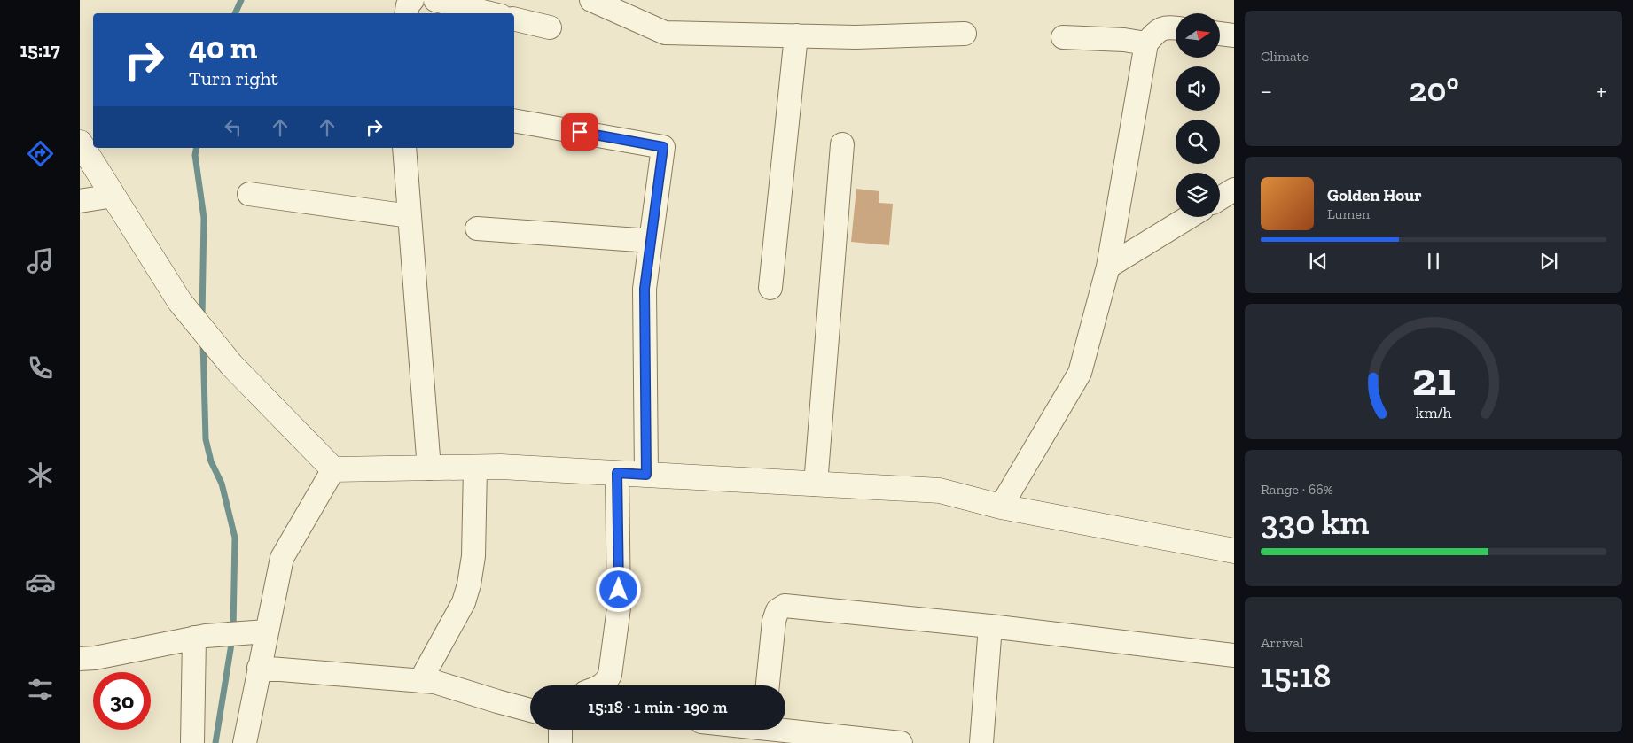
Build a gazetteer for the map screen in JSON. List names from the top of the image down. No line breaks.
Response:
{"north":"right","page":{"tabs":"15:17","tile":["Climate",["Range · 66%","330 km"],["Arrival","15:18"]],"turn":["40 m","Turn right"],"heat":["−","20°","+"],"song":["Golden Hour","Lumen"],"limit":"30","trip":"15:18 · 1 min · 190 m","gauge":["21","km/h"]}}
